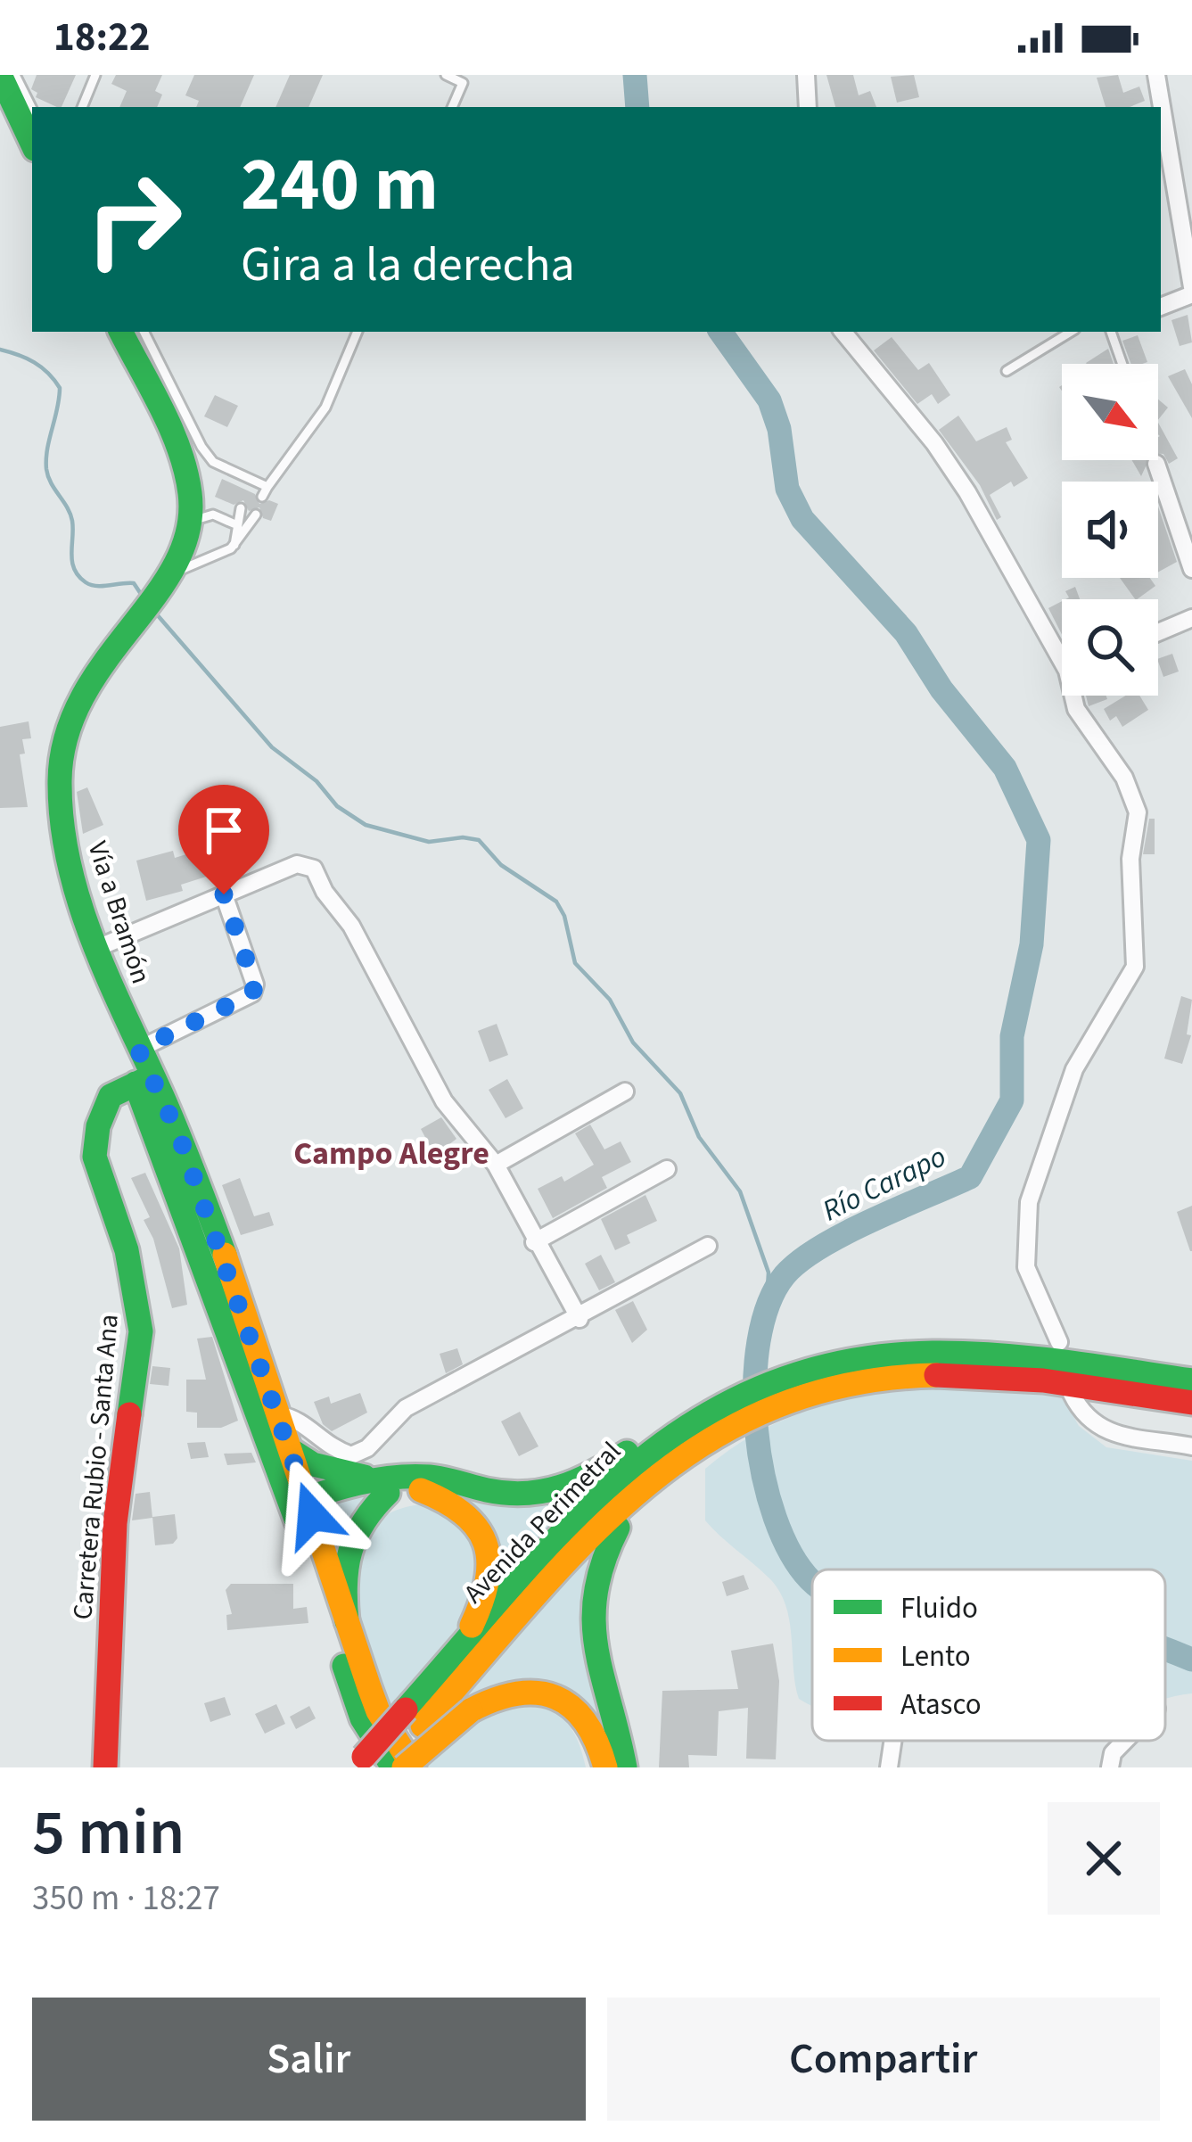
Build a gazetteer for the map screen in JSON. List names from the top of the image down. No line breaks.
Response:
{"streets":{"main road":["Vía a Bramón","Carretera Rubio - Santa Ana","Avenida Perimetral"]},"crossings":[["Vía a Bramón","Carretera Rubio - Santa Ana"]],"districts":["Campo Alegre"],"water":["Río Carapo"],"legend":["Fluido","Lento","Atasco"],"north":"bottom right","page":{"status":"18:22","turn":["240 m","Gira a la derecha"],"heading":["5 min","350 m · 18:27"],"buttons":["Salir","Compartir"]}}
